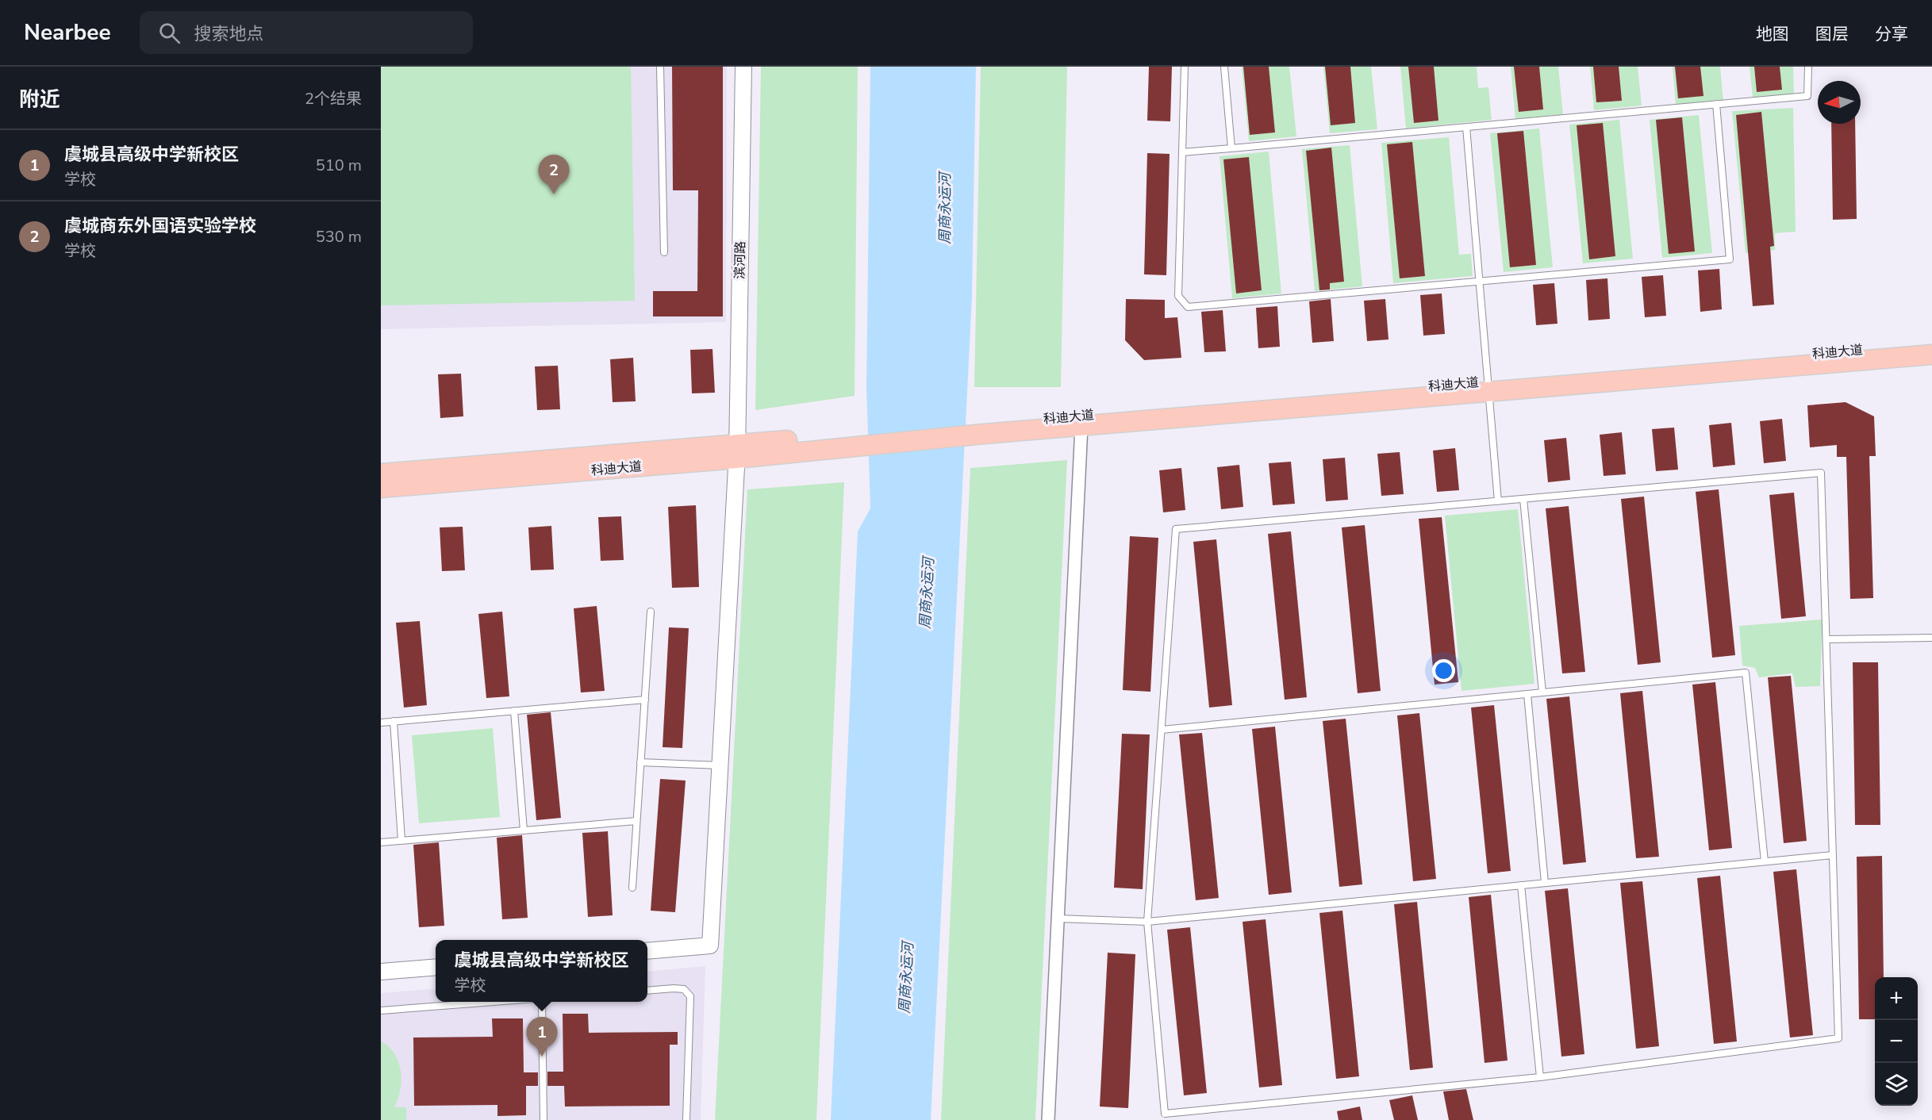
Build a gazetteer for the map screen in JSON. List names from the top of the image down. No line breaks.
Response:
{"streets":{"main road":["科迪大道"],"street":["滨河路"]},"crossings":[["滨河路","科迪大道"]],"water":["周商永运河"],"north":"left","page":{"header":"Nearbee","search":"搜索地点","nav":["地图","图层","分享"],"heading":["附近","2个结果"],"list":[{"mark":"1","name":"虞城县高级中学新校区","note":"学校","value":"510 m"},{"mark":"2","name":"虞城商东外国语实验学校","note":"学校","value":"530 m"}],"pins":["2","1"],"popup":["虞城县高级中学新校区","学校"],"map_buttons":["+","−"]}}
